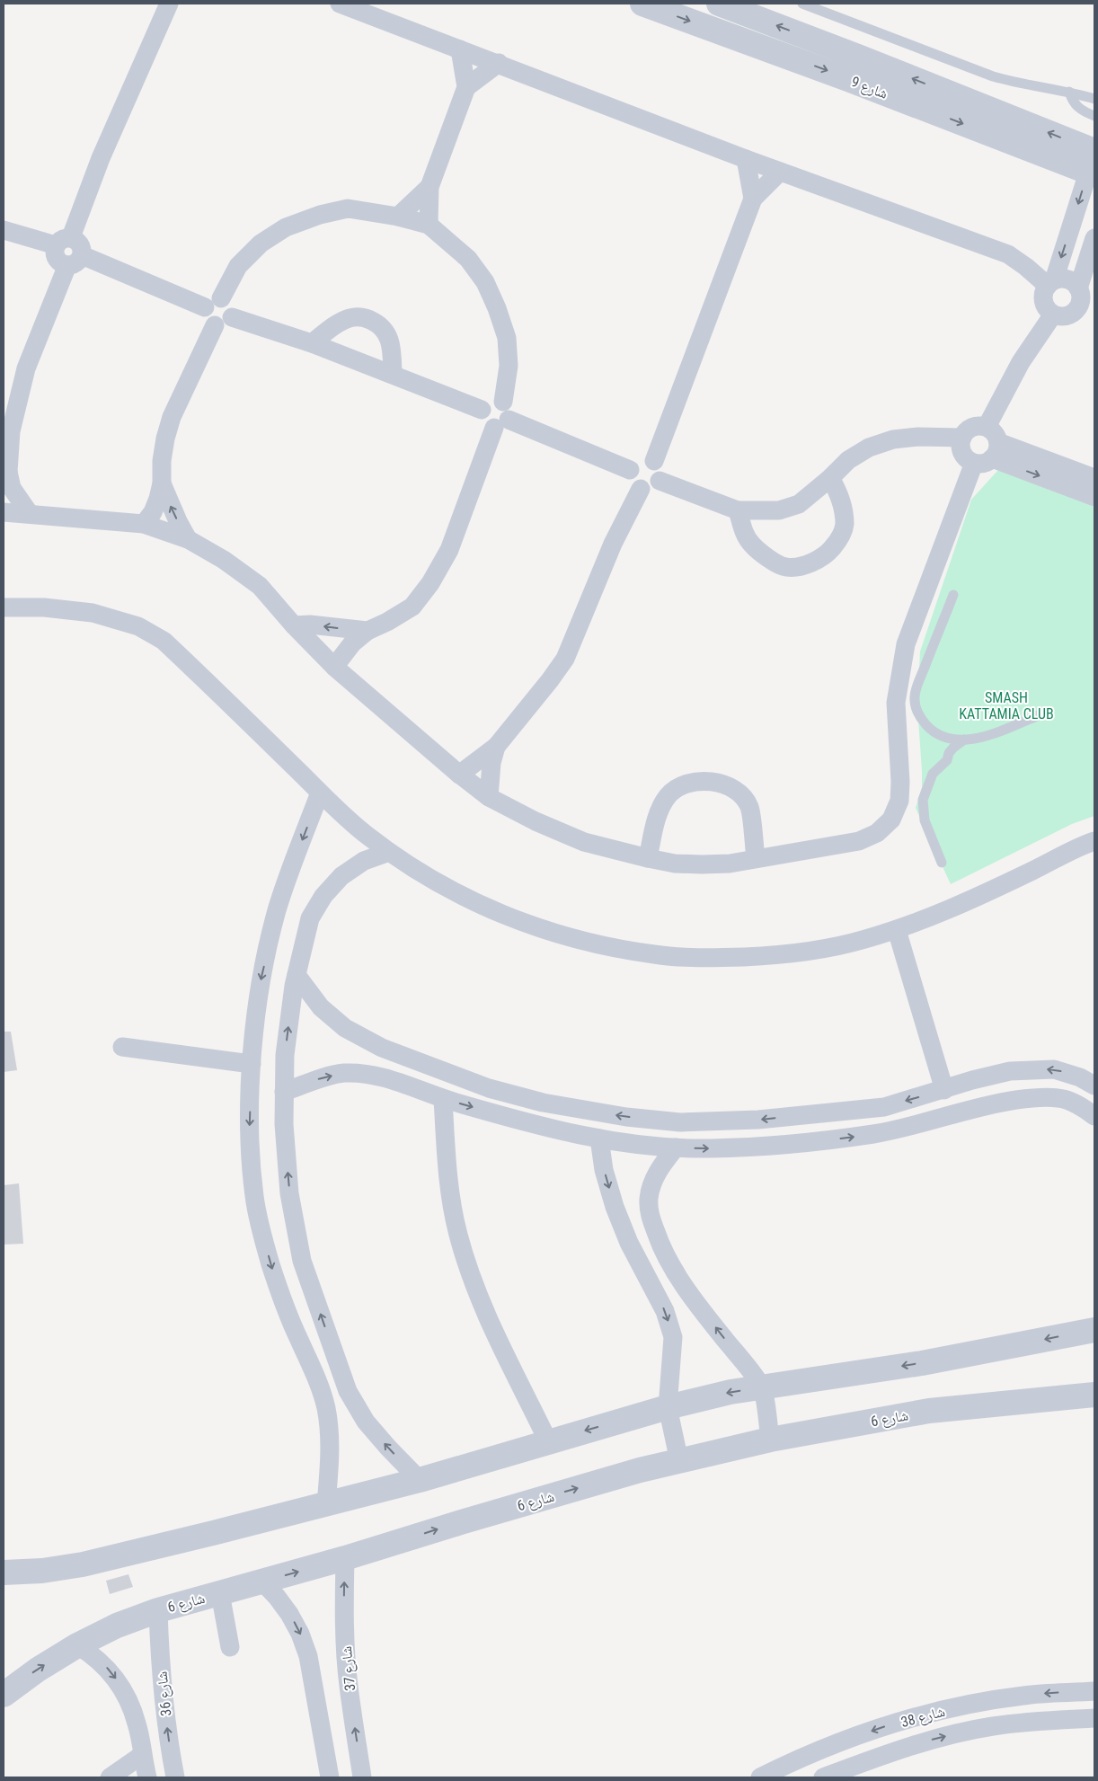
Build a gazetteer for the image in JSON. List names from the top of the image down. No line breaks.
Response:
{"streets":{"street":["شارع 9","شارع 6","شارع 37","شارع 36","شارع 38"]},"crossings":[["شارع 6","شارع 37"],["شارع 6","شارع 36"]],"parks":["SMASH KATTAMIA CLUB"]}
